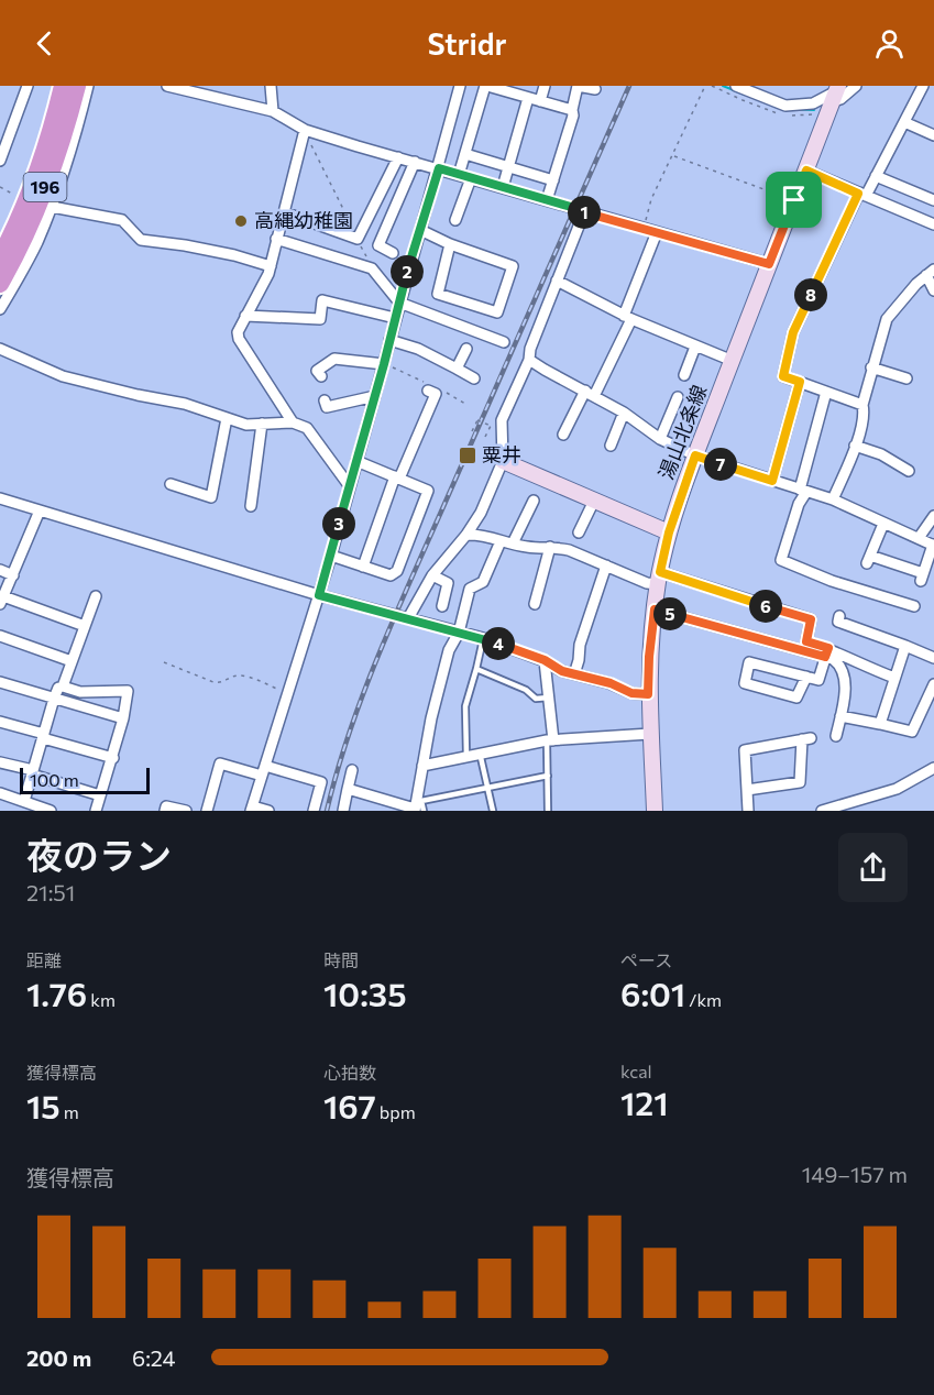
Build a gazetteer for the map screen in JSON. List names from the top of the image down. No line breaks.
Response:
{"streets":{"highway":["196"],"main road":["湯山北条線"]},"places":{"other":["高縄幼稚園"],"transit":["粟井"]},"scale_bar":"100 m","page":{"header":"Stridr","pins":["1","2","8","7","3","6","5","4"],"scale":"100 m","heading":["夜のラン","21:51"],"stats":[["距離","1.76 km"],["時間","10:35"],["ペース","6:01 /km"],["獲得標高","15 m"],["心拍数","167 bpm"],["kcal","121"]],"chart":["獲得標高","149–157 m"],"list":[{"name":"200 m","note":"6:24"}]}}
